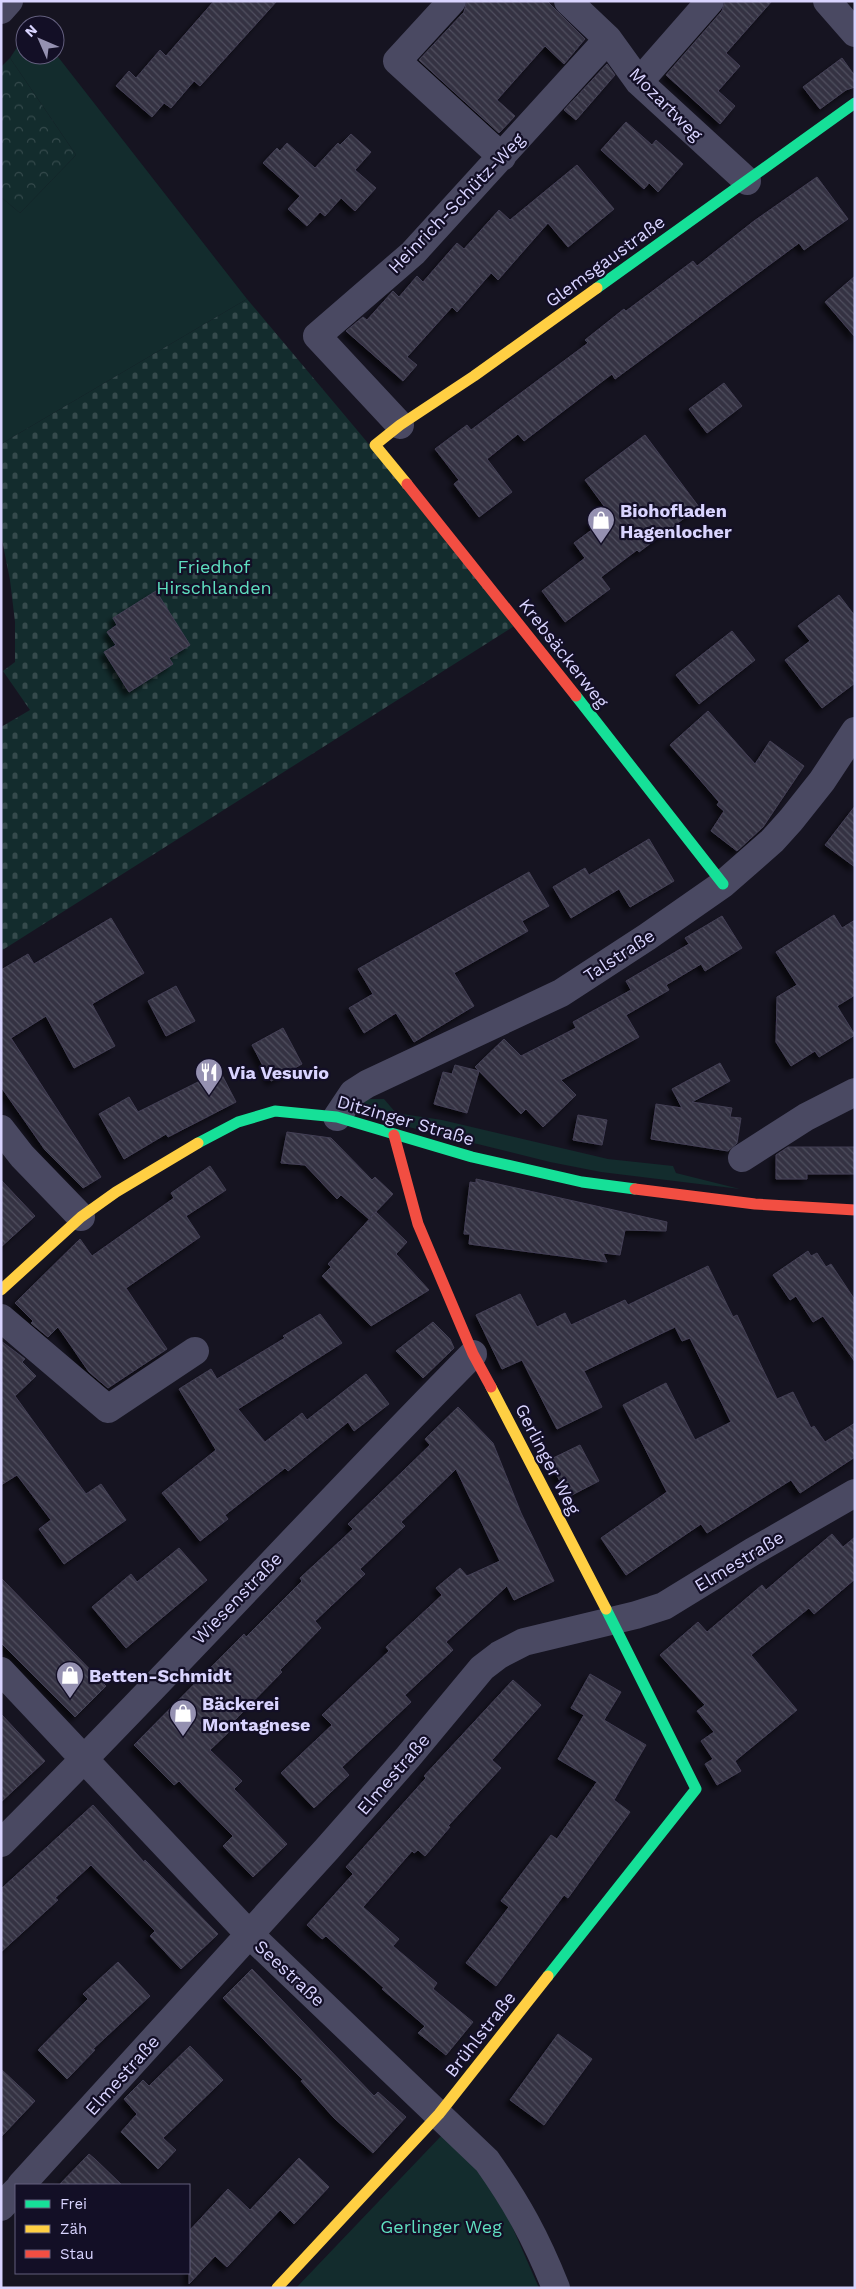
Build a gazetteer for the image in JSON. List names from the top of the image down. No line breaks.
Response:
{"streets":{"street":["Mozartweg","Heinrich-Schütz-Weg","Glemsgaustraße","Krebsäckerweg","Talstraße","Ditzinger Straße","Gerlinger Weg","Elmestraße","Wiesenstraße","Seestraße","Brühlstraße"]},"crossings":[["Mozartweg","Heinrich-Schütz-Weg"],["Mozartweg","Glemsgaustraße"],["Heinrich-Schütz-Weg","Glemsgaustraße"],["Glemsgaustraße","Krebsäckerweg"],["Krebsäckerweg","Talstraße"],["Talstraße","Ditzinger Straße"],["Ditzinger Straße","Gerlinger Weg"],["Gerlinger Weg","Elmestraße"],["Gerlinger Weg","Wiesenstraße"],["Gerlinger Weg","Brühlstraße"],["Elmestraße","Seestraße"],["Wiesenstraße","Seestraße"],["Seestraße","Brühlstraße"]],"parks":["Friedhof Hirschlanden","Gerlinger Weg"],"places":{"shop":["Biohofladen Hagenlocher","Betten-Schmidt","Bäckerei Montagnese"],"restaurant":["Via Vesuvio"]},"legend":["Frei","Zäh","Stau"],"north":"top left"}
